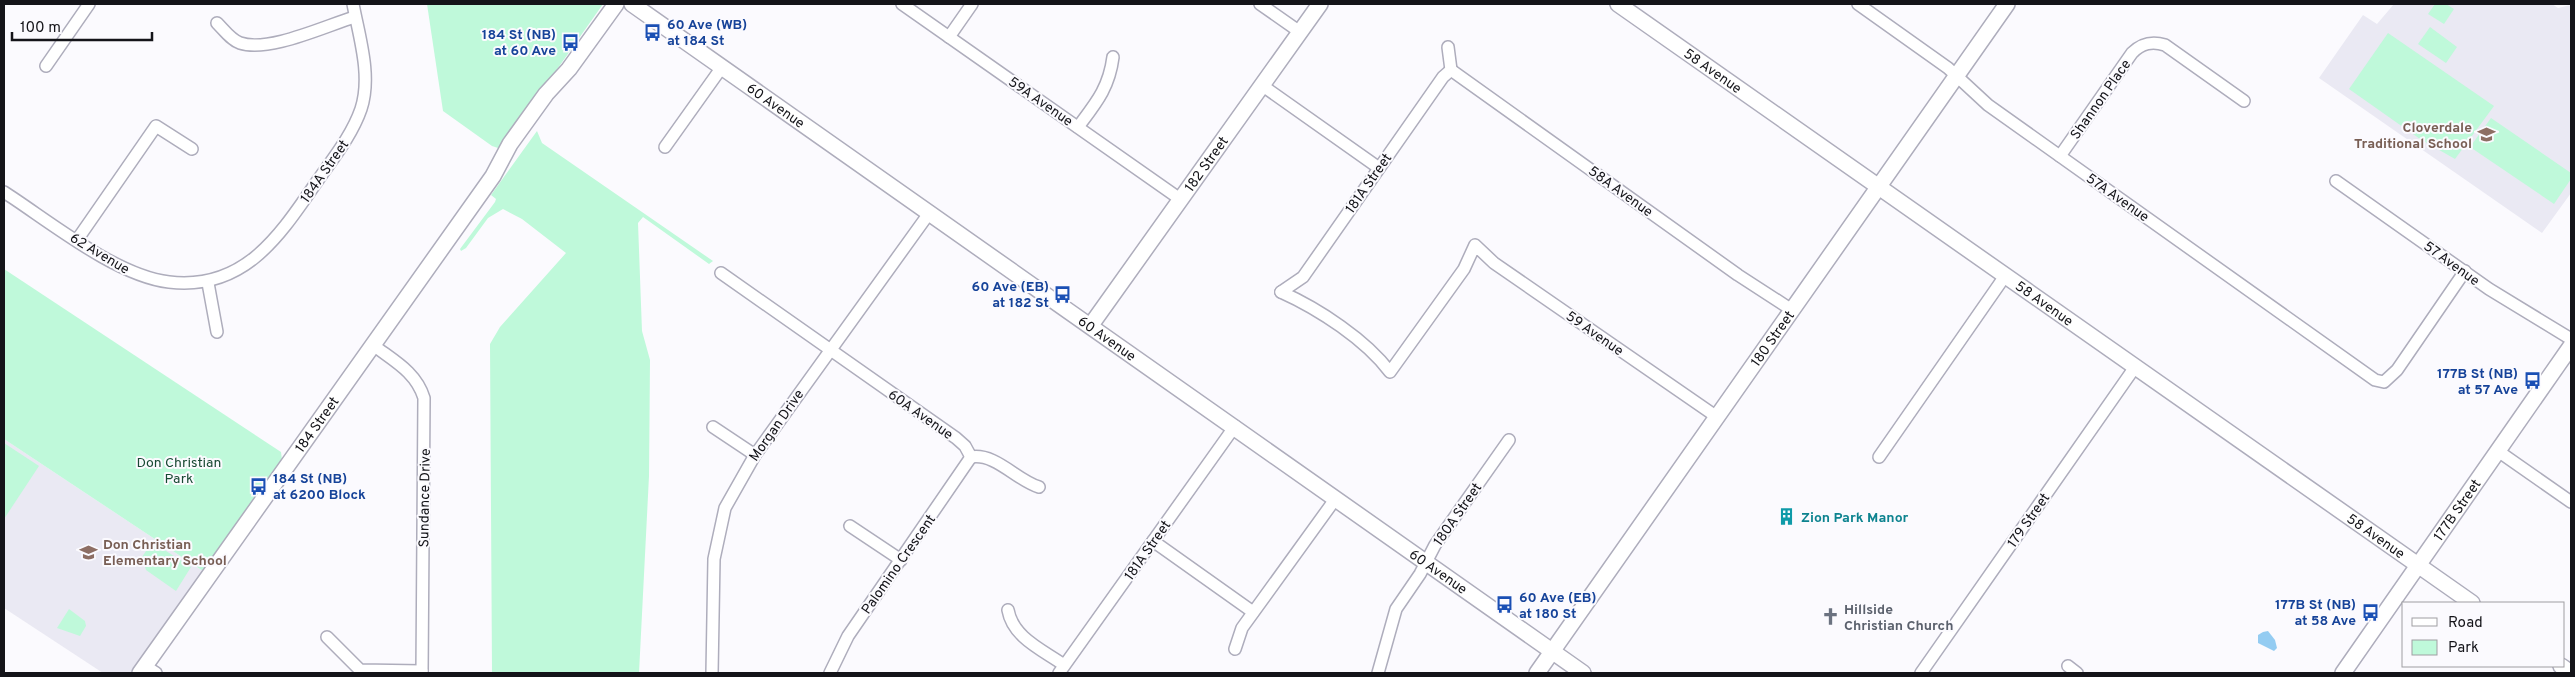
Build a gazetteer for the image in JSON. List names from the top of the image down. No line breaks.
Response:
{"streets":{"street":["58 Avenue","Shannon Place","59A Avenue","60 Avenue","182 Street","184A Street","181A Street","58A Avenue","57A Avenue","62 Avenue","57 Avenue","59 Avenue","180 Street","60A Avenue","184 Street","Morgan Drive","Sundance Drive","177B Street","180A Street","179 Street","Palomino Crescent"]},"crossings":[["58 Avenue","180 Street"],["58 Avenue","177B Street"],["58 Avenue","179 Street"],["Shannon Place","57A Avenue"],["59A Avenue","182 Street"],["60 Avenue","182 Street"],["60 Avenue","181A Street"],["60 Avenue","180 Street"],["60 Avenue","Morgan Drive"],["60 Avenue","180A Street"],["184A Street","62 Avenue"],["181A Street","58A Avenue"],["181A Street","59 Avenue"],["58A Avenue","180 Street"],["57A Avenue","57 Avenue"],["57A Avenue","180 Street"],["59 Avenue","180 Street"],["60A Avenue","Morgan Drive"],["60A Avenue","Palomino Crescent"],["184 Street","Sundance Drive"]],"parks":["Don Christian Park"],"places":{"bus stop":["60 Ave (WB) at 184 St","184 St (NB) at 60 Ave","60 Ave (EB) at 182 St","177B St (NB) at 57 Ave","184 St (NB) at 6200 Block","60 Ave (EB) at 180 St","177B St (NB) at 58 Ave"],"school or university":["Cloverdale Traditional School","Don Christian Elementary School"],"building":["Zion Park Manor"],"church":["Hillside Christian Church"]},"legend":["Road","Park"],"scale_bar":"100 m"}
